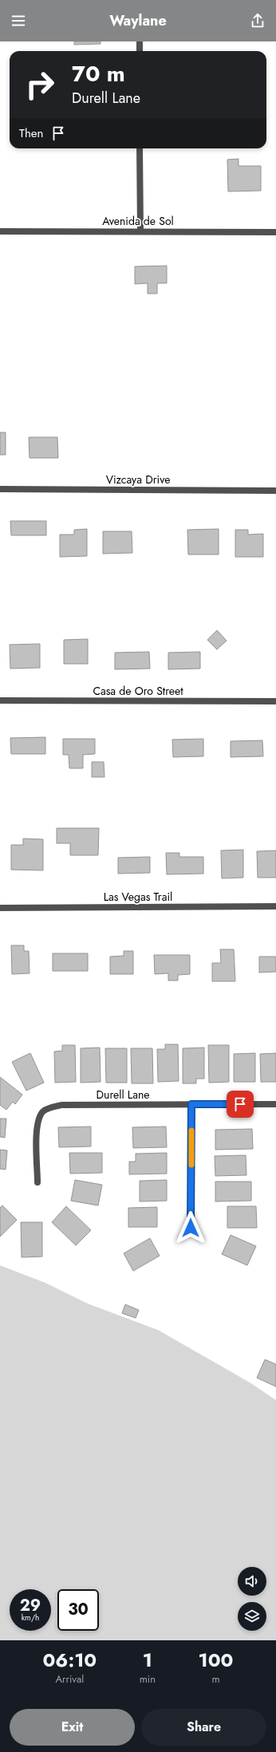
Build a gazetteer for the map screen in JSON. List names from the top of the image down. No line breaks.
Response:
{"streets":{"street":["Avenida de Sol","Vizcaya Drive","Casa de Oro Street","Las Vegas Trail","Durell Lane"]},"page":{"header":"Waylane","turn":["70 m","Durell Lane"],"then":"Then","speed":"29 km/h","limit":"30","eta":["06:10","Arrival","1","min","100","m"],"buttons":["Exit","Share"]}}
